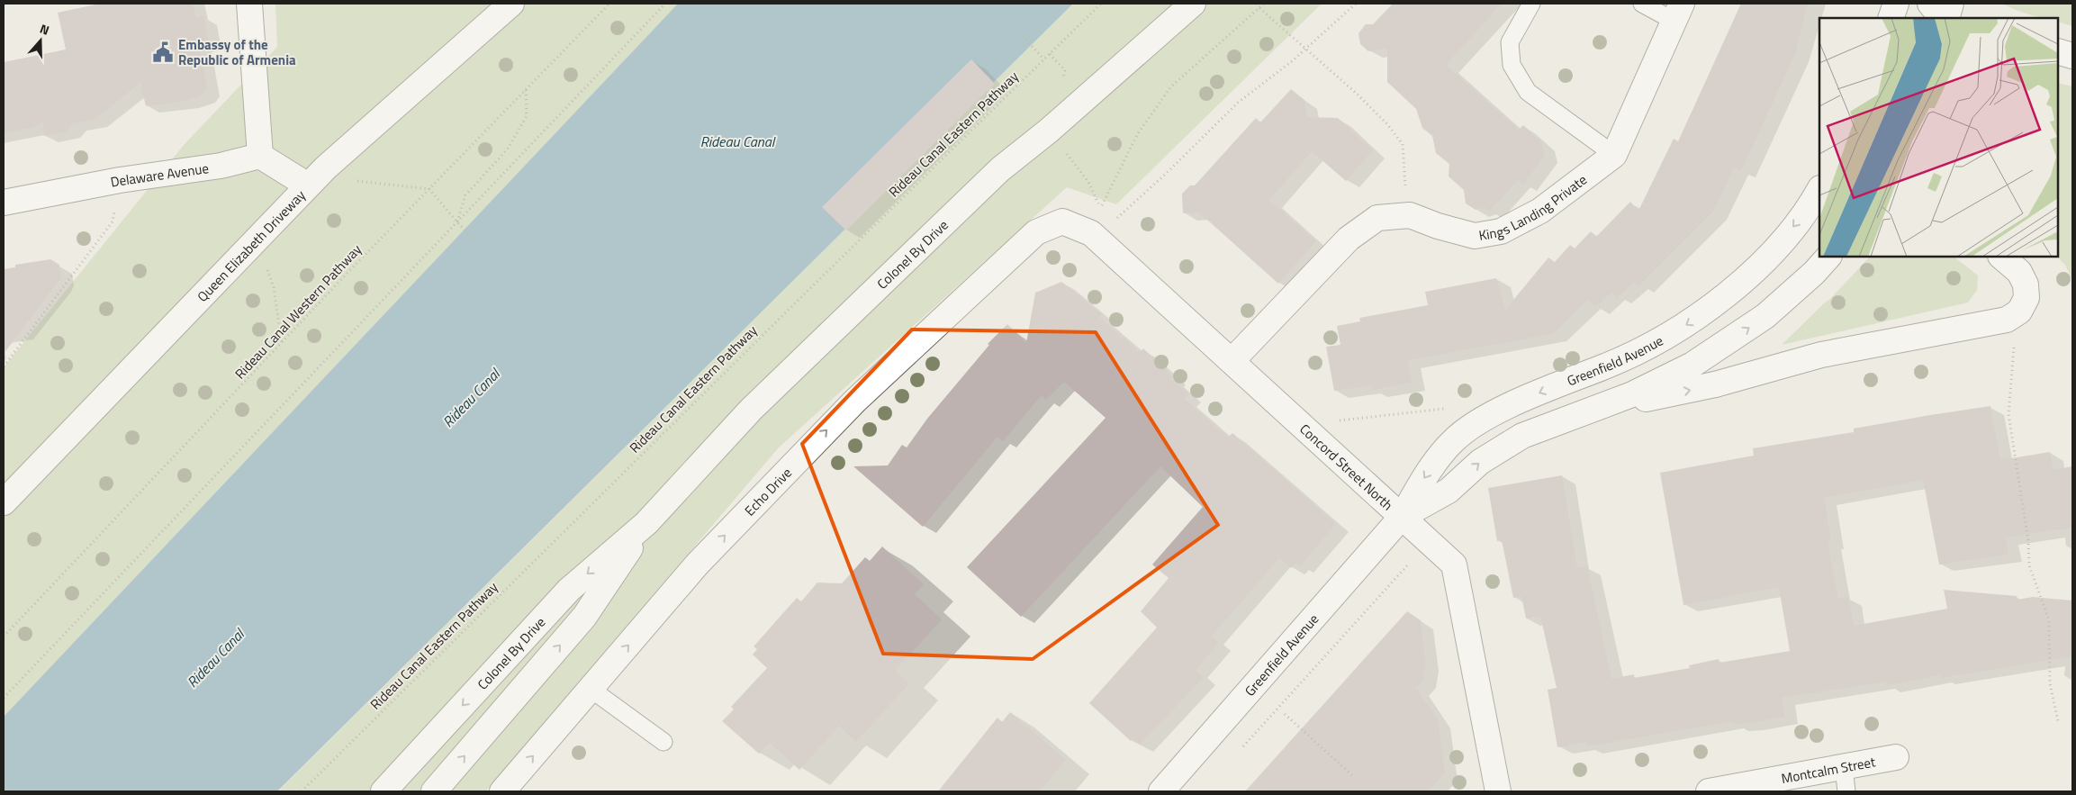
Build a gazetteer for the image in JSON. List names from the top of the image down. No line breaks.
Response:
{"streets":{"main road":["Delaware Avenue","Kings Landing Private","Queen Elizabeth Driveway","Colonel By Drive","Greenfield Avenue","Concord Street North","Echo Drive","Montcalm Street"],"path":["Rideau Canal Eastern Pathway","Rideau Canal Western Pathway"]},"crossings":[["Greenfield Avenue","Concord Street North"],["Concord Street North","Echo Drive"]],"one_way":["Echo Drive"],"water":["Rideau Canal"],"places":{"public building":["Embassy of the Republic of Armenia"]},"north":"top"}
